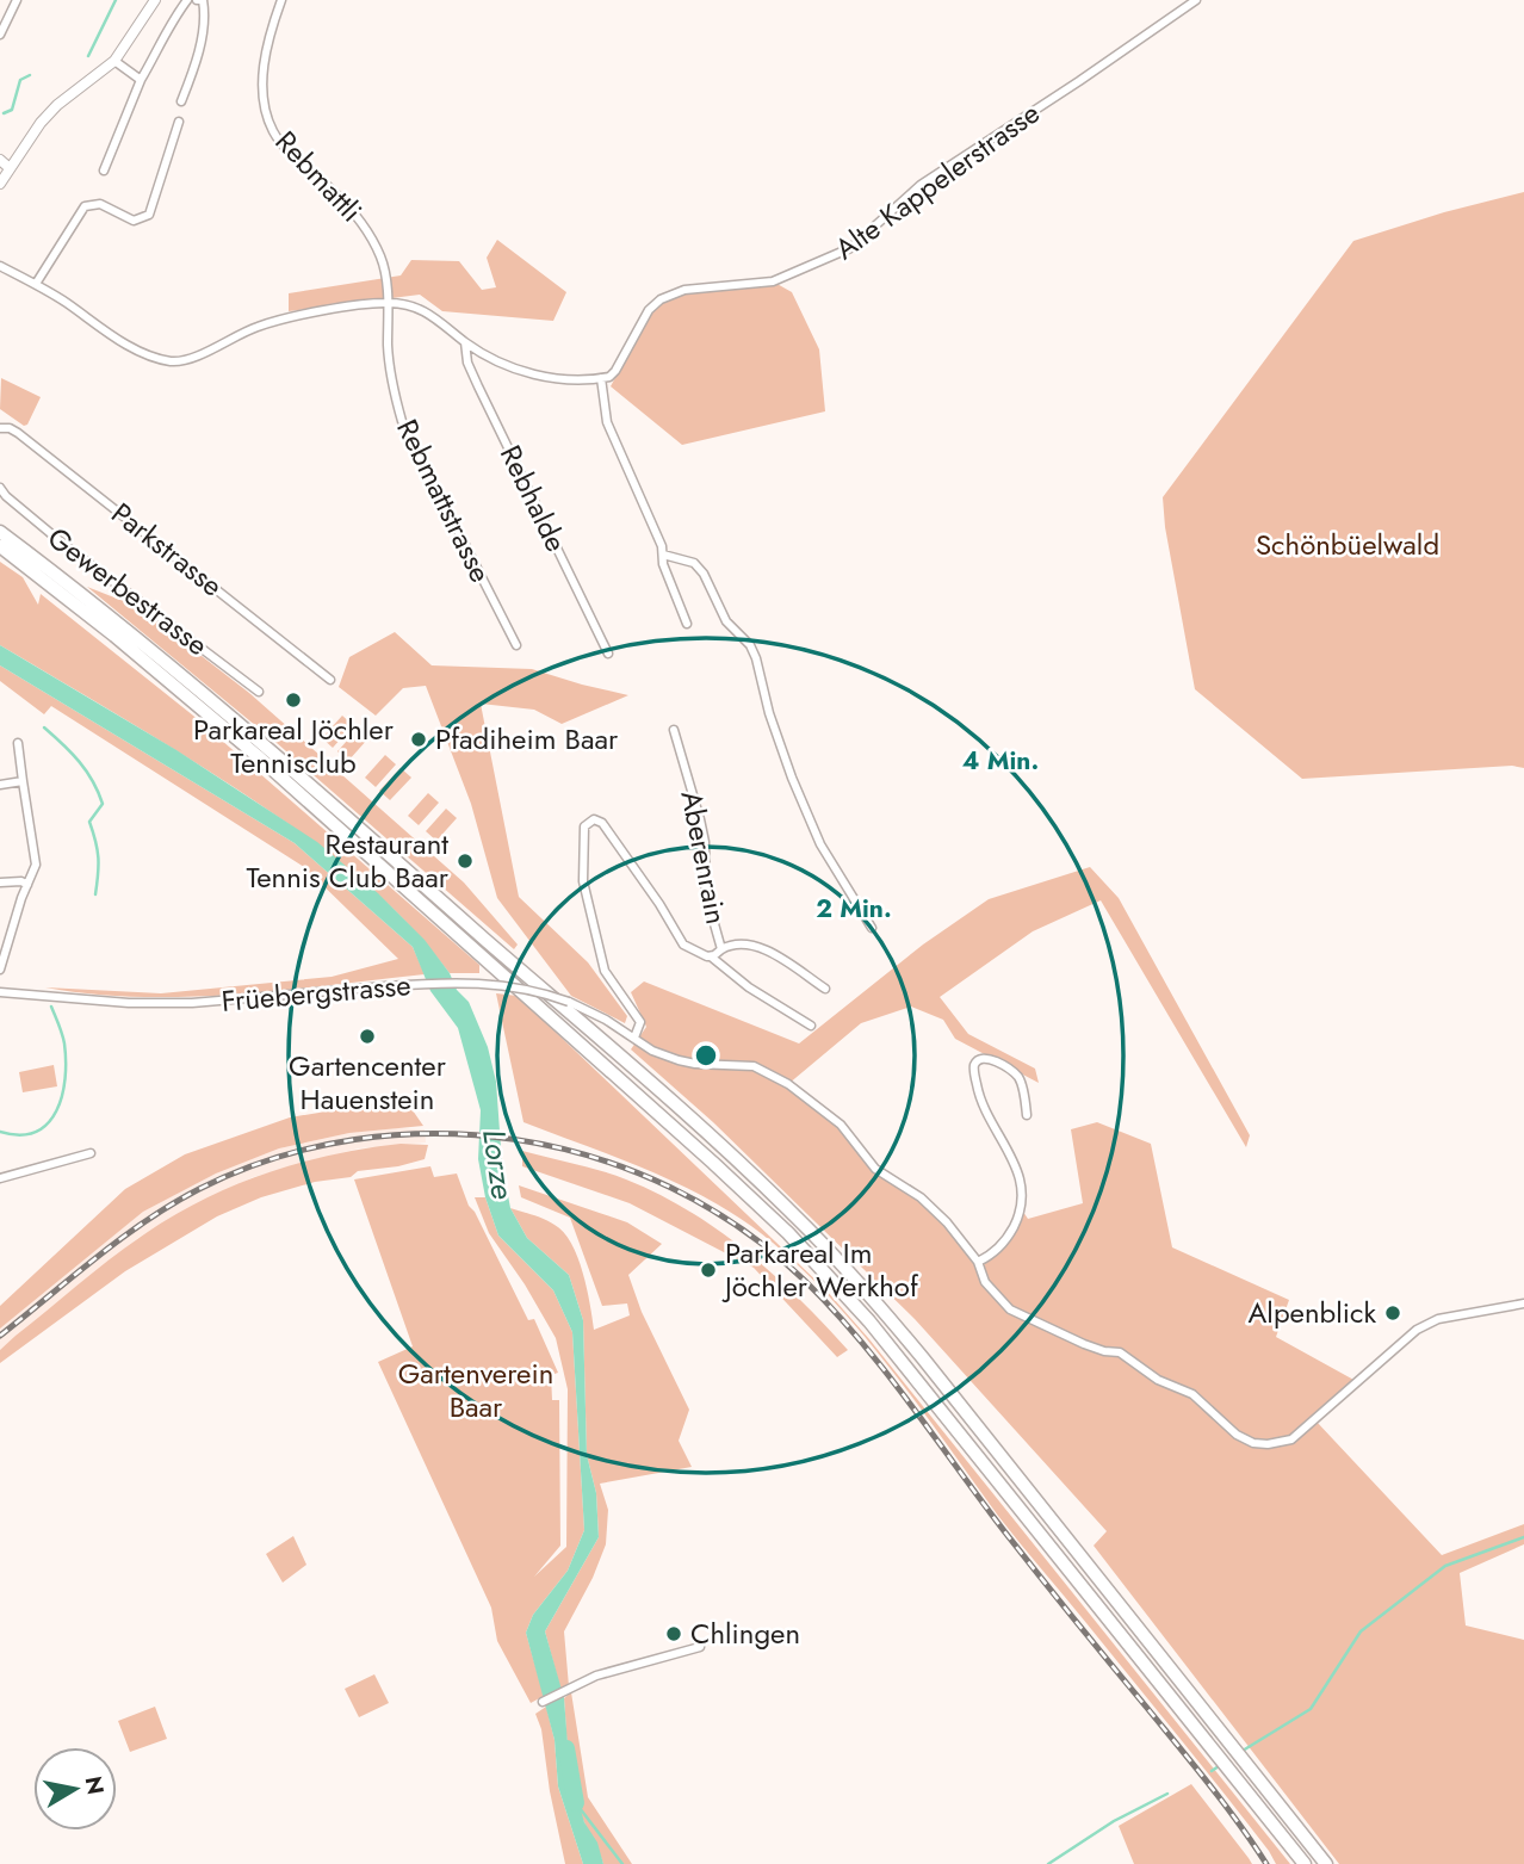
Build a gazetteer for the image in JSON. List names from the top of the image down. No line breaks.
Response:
{"streets":{"street":["Rebmattli","Alte Kappelerstrasse","Rebhalde","Rebmattstrasse","Parkstrasse","Gewerbestrasse","Aberenrain","Früebergstrasse"]},"crossings":[["Rebmattli","Rebmattstrasse"],["Aberenrain","Früebergstrasse"]],"water":["Lorze"],"parks":["Schönbüelwald","Gartenverein Baar"],"places":["Parkareal Jöchler Tennisclub","Pfadiheim Baar","Restaurant Tennis Club Baar","Gartencenter Hauenstein","Parkareal Im Jöchler Werkhof","Alpenblick","Chlingen"],"north":"right","rings":["4 Min.","2 Min."]}
